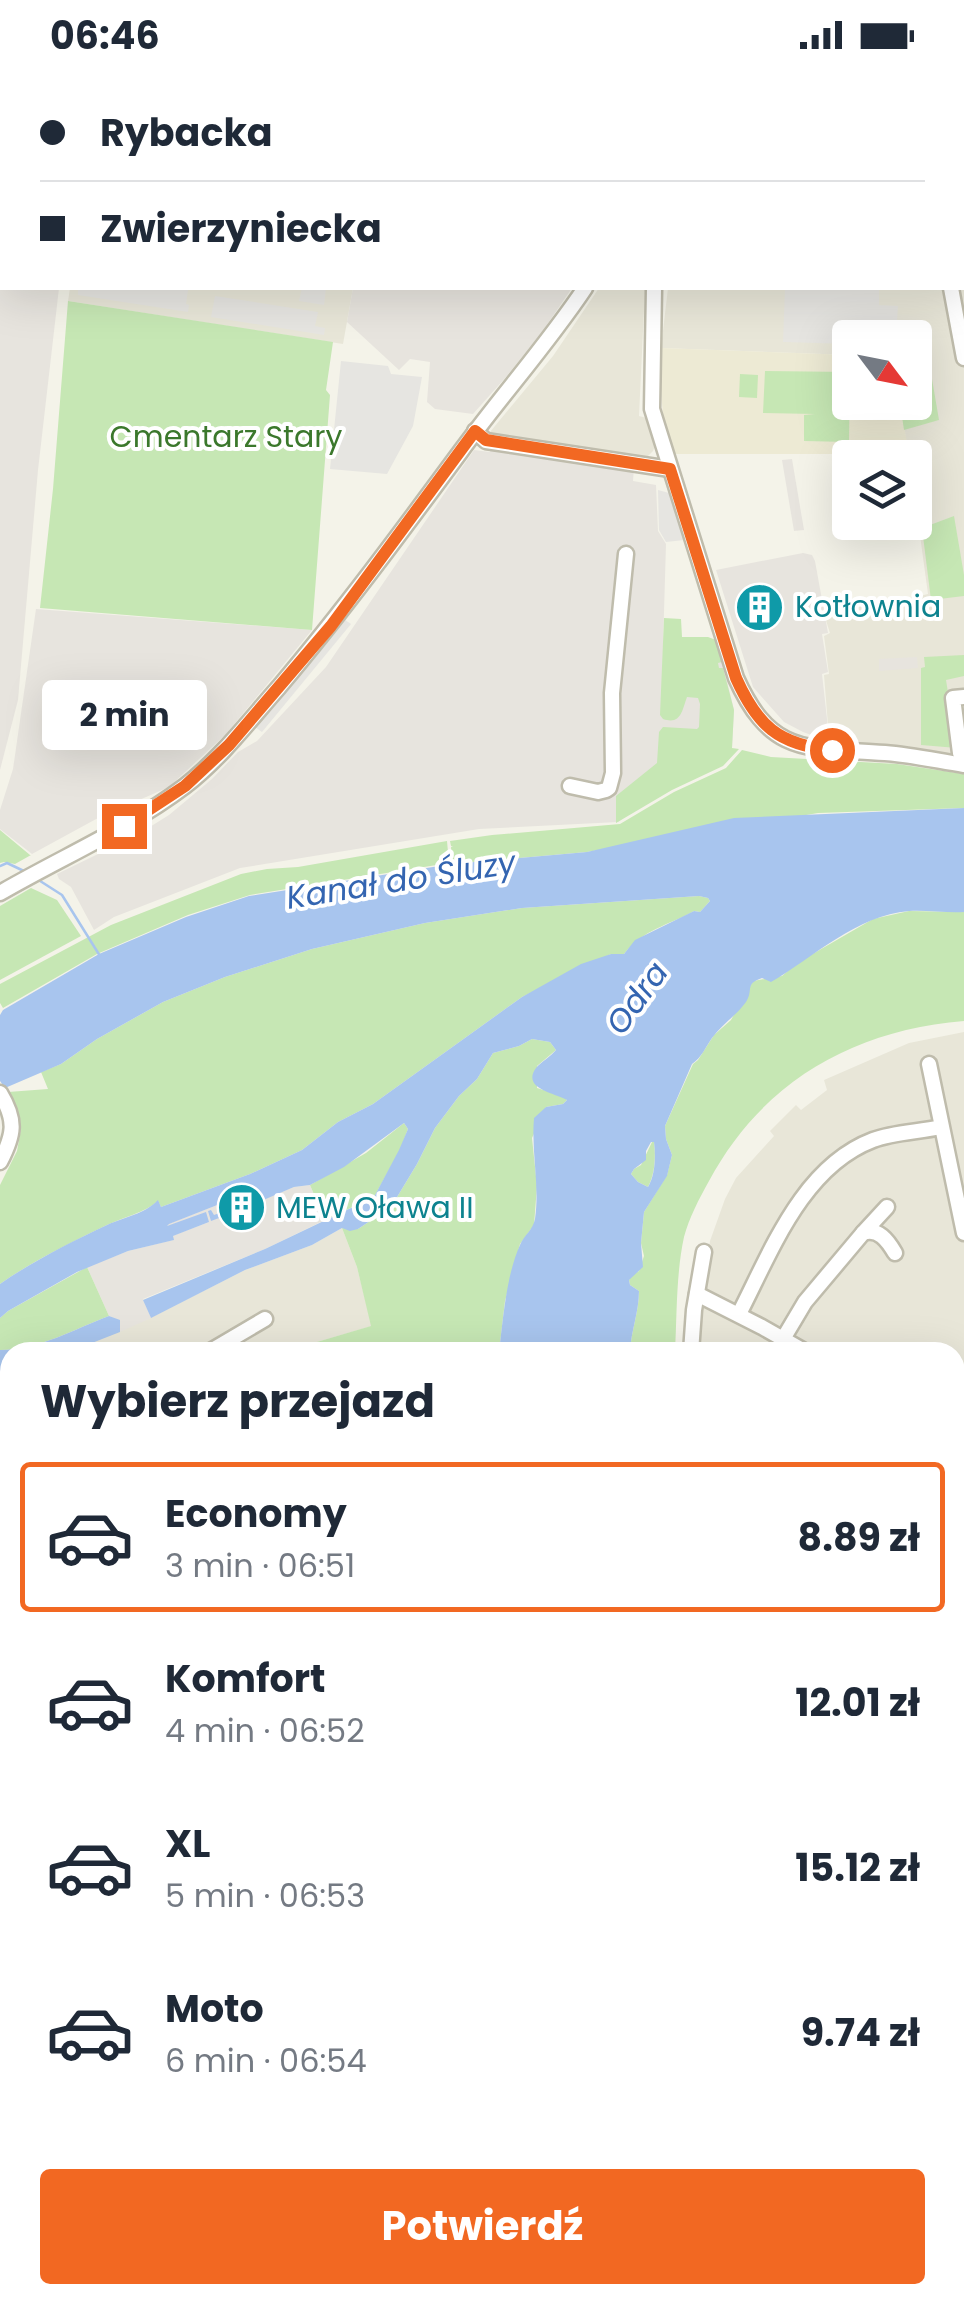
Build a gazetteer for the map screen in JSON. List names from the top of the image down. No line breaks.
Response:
{"water":["Kanał do Śluzy","Odra"],"parks":["Cmentarz Stary"],"places":{"building":["Kotłownia","MEW Oława II"]},"north":"bottom right","page":{"status":"06:46","banner":["Rybacka","Zwierzyniecka"],"bubble":"2 min","heading":"Wybierz przejazd","list":[{"name":"Economy","note":"3 min · 06:51","value":"8.89 zł"},{"name":"Komfort","note":"4 min · 06:52","value":"12.01 zł"},{"name":"XL","note":"5 min · 06:53","value":"15.12 zł"},{"name":"Moto","note":"6 min · 06:54","value":"9.74 zł"}],"buttons":"Potwierdź"}}
